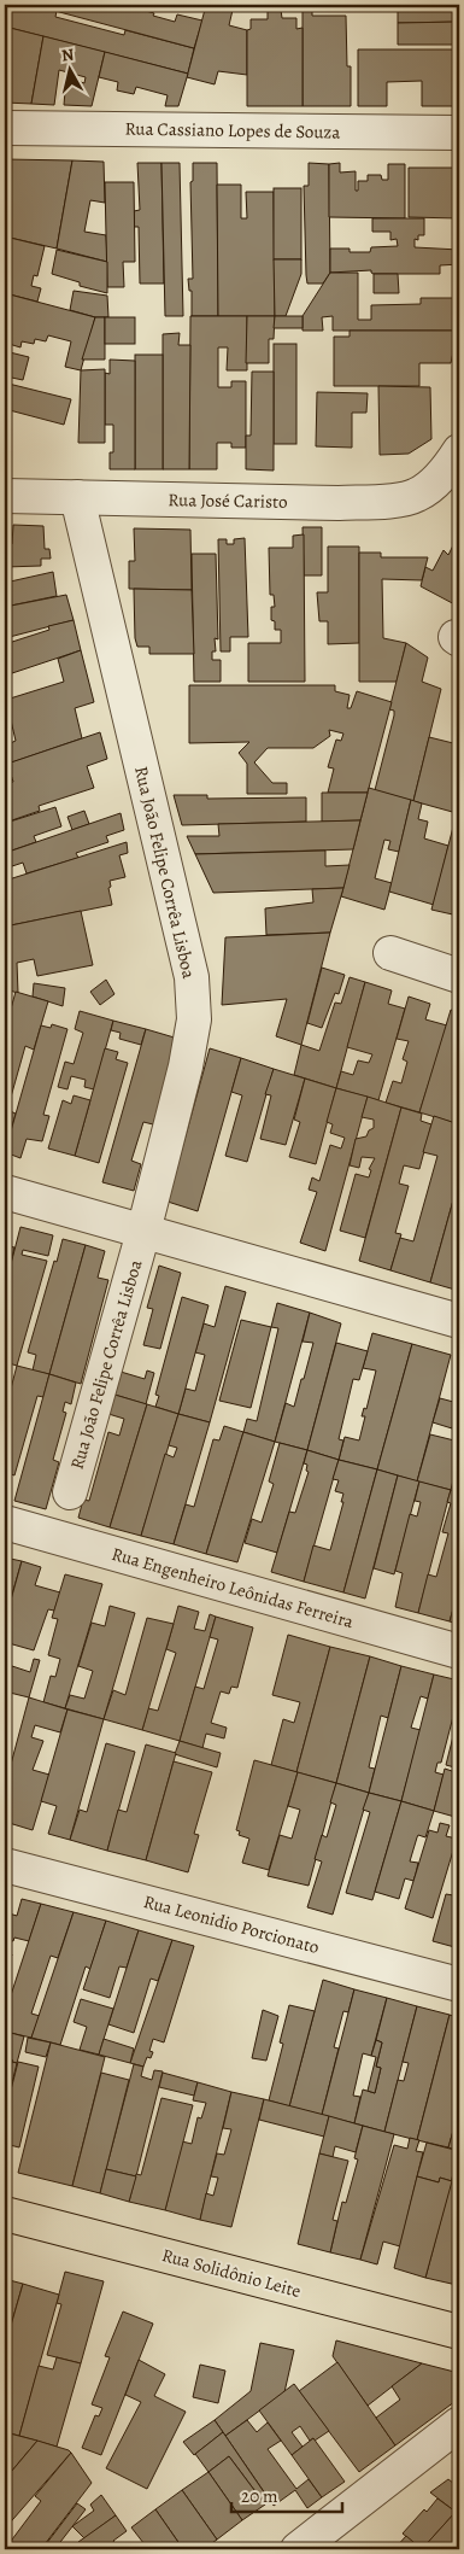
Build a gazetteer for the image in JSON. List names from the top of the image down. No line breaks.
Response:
{"streets":{"main road":["Rua Solidônio Leite"],"street":["Rua Cassiano Lopes de Souza","Rua José Caristo","Rua João Felipe Corrêa Lisboa","Rua Engenheiro Leônidas Ferreira","Rua Leonidio Porcionato"]},"crossings":[["Rua José Caristo","Rua João Felipe Corrêa Lisboa"]],"scale_bar":"20 m","north":"top"}
